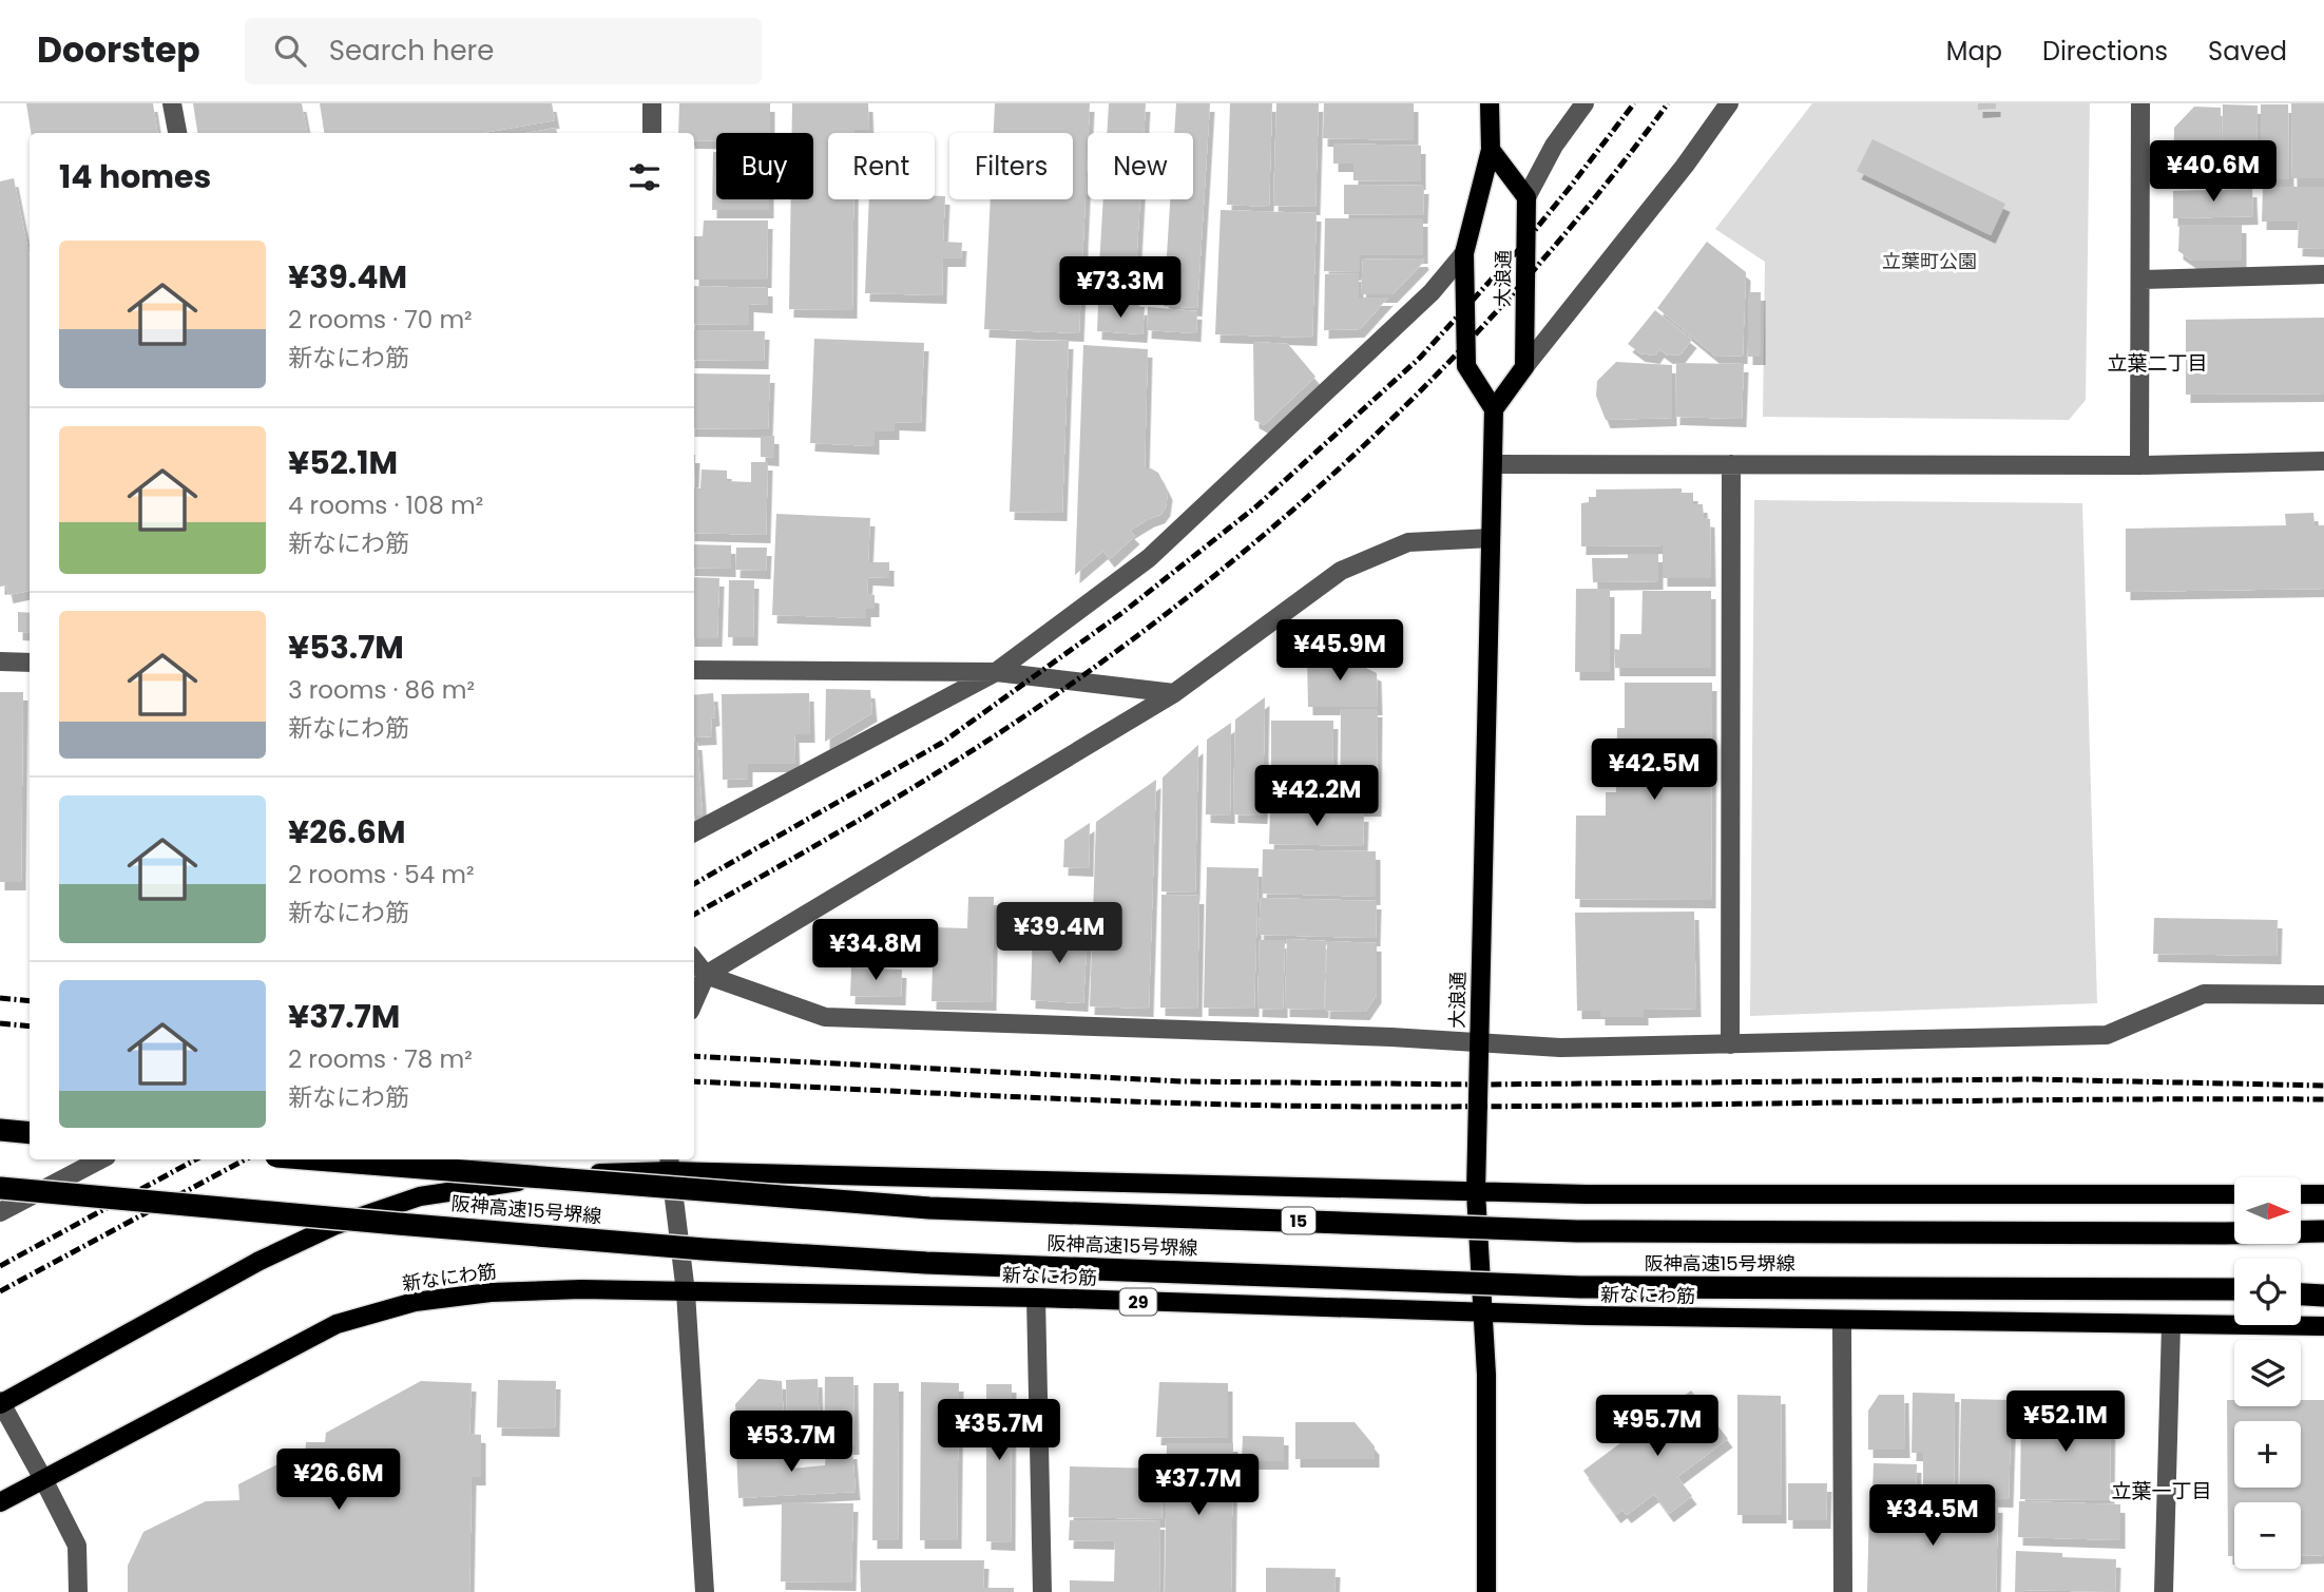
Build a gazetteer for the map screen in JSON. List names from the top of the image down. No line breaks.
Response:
{"streets":{"highway":["阪神高速15号堺線","15"],"main road":["大浪通","新なにわ筋","29"]},"crossings":[["大浪通","新なにわ筋"]],"districts":["立葉二丁目","立葉一丁目"],"parks":["立葉町公園"],"north":"right","page":{"header":"Doorstep","search":"Search here","nav":["Map","Directions","Saved"],"chip":["Buy","Rent","Filters","New"],"heading":"14 homes","price":["¥40.6M","¥73.3M","¥45.9M","¥42.5M","¥42.2M","¥39.4M","¥34.8M","¥52.1M","¥95.7M","¥35.7M","¥53.7M","¥26.6M","¥37.7M","¥34.5M"],"list":[{"name":"¥39.4M","note":"2 rooms · 70 m² · 新なにわ筋"},{"name":"¥52.1M","note":"4 rooms · 108 m² · 新なにわ筋"},{"name":"¥53.7M","note":"3 rooms · 86 m² · 新なにわ筋"},{"name":"¥26.6M","note":"2 rooms · 54 m² · 新なにわ筋"},{"name":"¥37.7M","note":"2 rooms · 78 m² · 新なにわ筋"}],"map_buttons":["+","−"]}}
